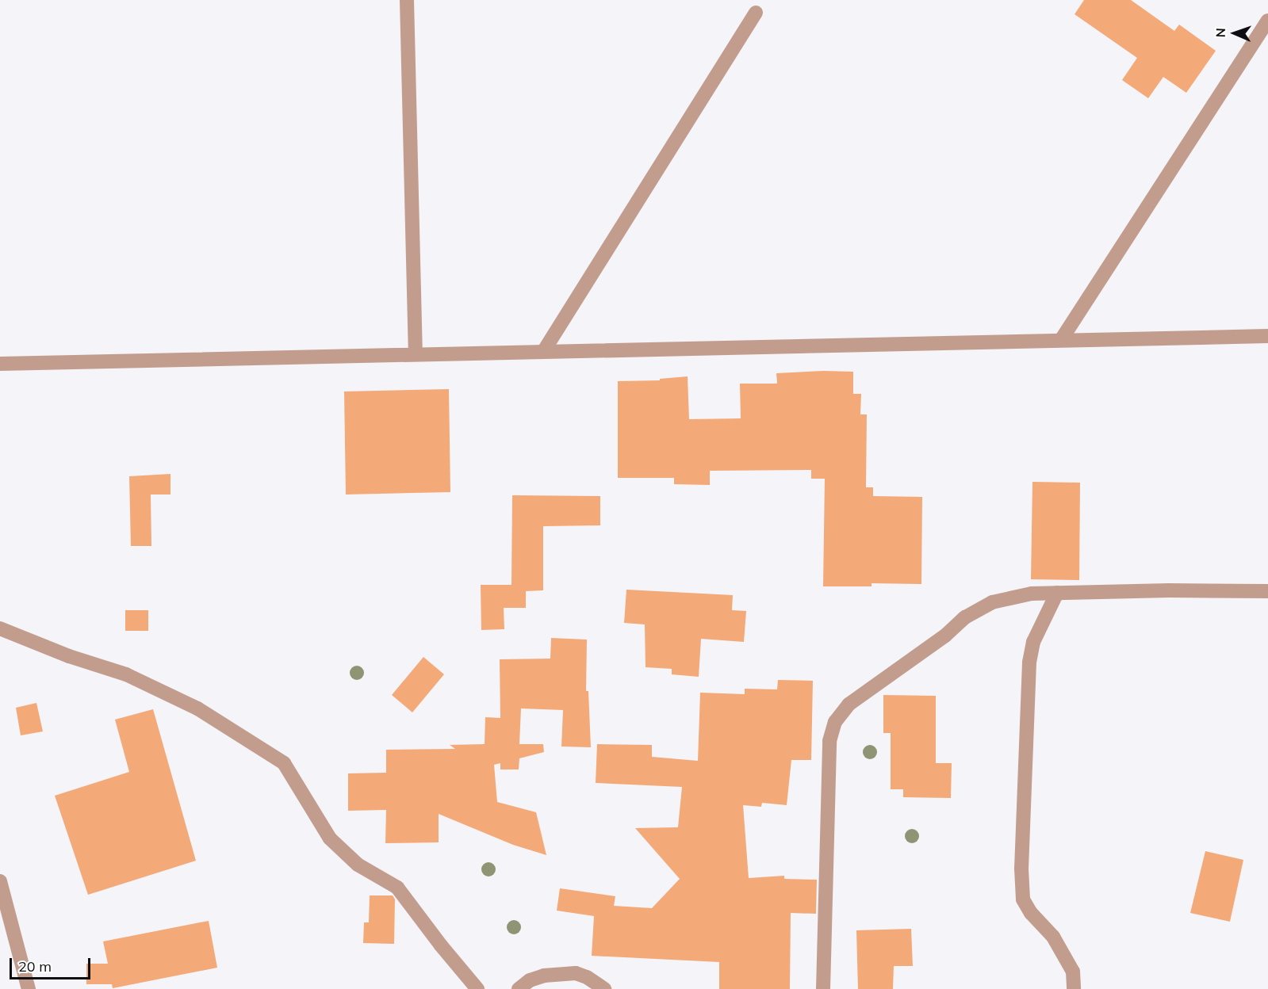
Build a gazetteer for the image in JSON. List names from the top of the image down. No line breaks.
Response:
{"scale_bar":"20 m","north":"left"}
